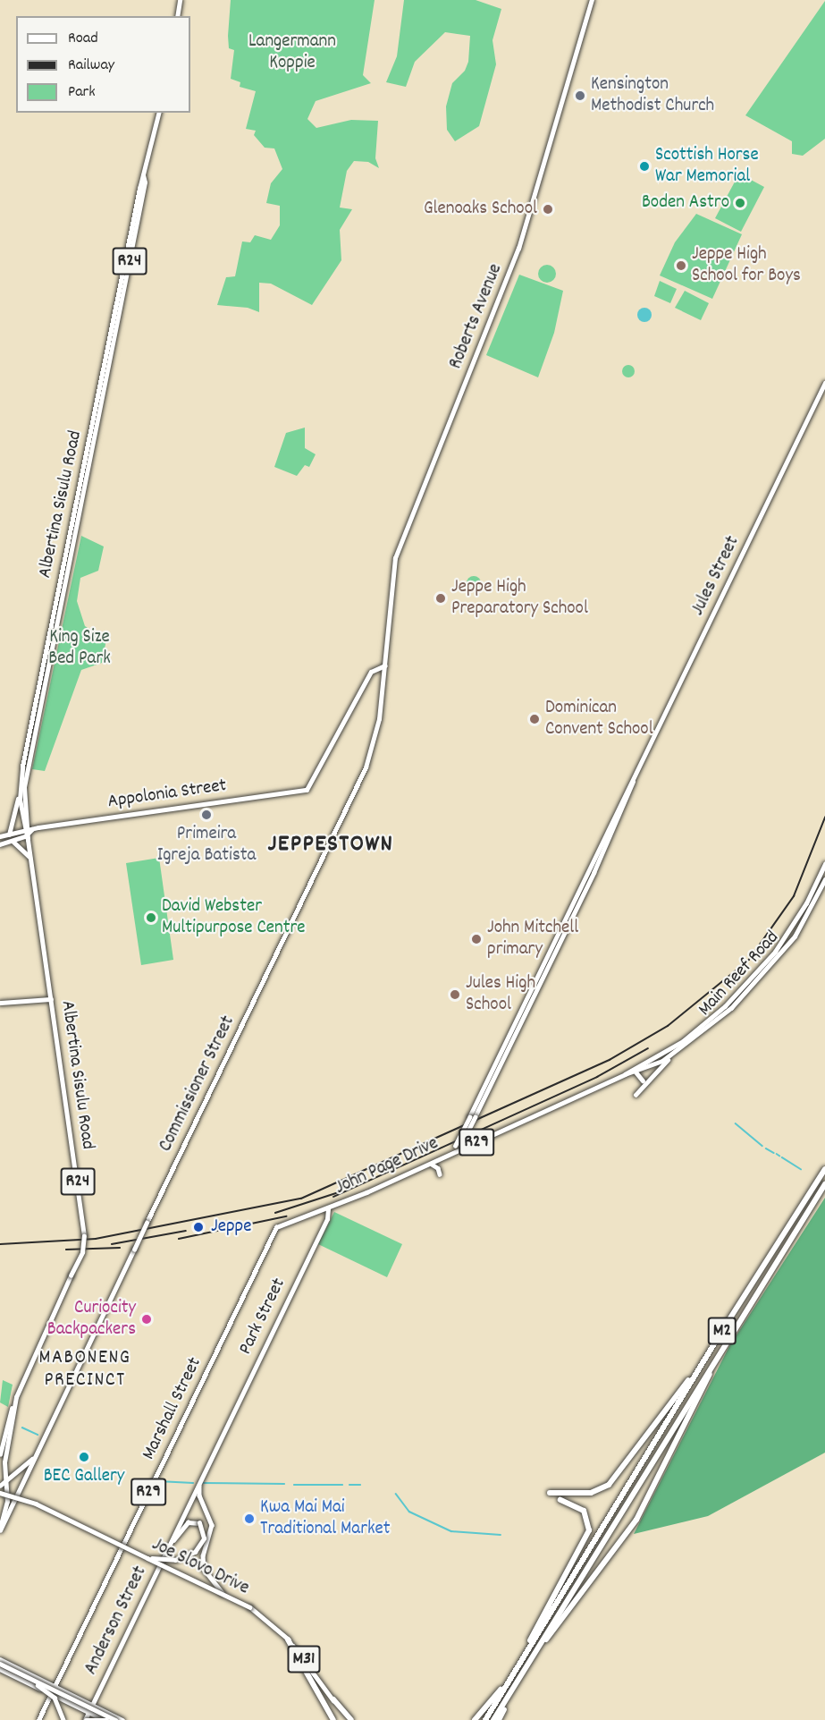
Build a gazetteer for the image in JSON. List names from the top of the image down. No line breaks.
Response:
{"streets":{"highway":["M2"],"main road":["R24","Roberts Avenue","Albertina Sisulu Road","Jules Street","Appolonia Street","Main Reef Road","Commissioner Street","R29","John Page Drive","Park Street","Marshall Street","Joe Slovo Drive","Anderson Street","M31"]},"crossings":[["Roberts Avenue","Commissioner Street"],["Albertina Sisulu Road","Appolonia Street"],["Albertina Sisulu Road","Commissioner Street"],["Jules Street","John Page Drive"],["Appolonia Street","Commissioner Street"],["Main Reef Road","John Page Drive"],["John Page Drive","Park Street"],["John Page Drive","Marshall Street"],["Park Street","Anderson Street"]],"districts":["JEPPESTOWN","MABONENG PRECINCT"],"parks":["Langermann Koppie","King Size Bed Park"],"places":["Kensington Methodist Church","Scottish Horse War Memorial","Boden Astro","Glenoaks School","Jeppe High School for Boys","Jeppe High Preparatory School","Dominican Convent School","Primeira Igreja Batista","David Webster Multipurpose Centre","John Mitchell primary","Jules High School","Jeppe","Curiocity Backpackers","BEC Gallery","Kwa Mai Mai Traditional Market"],"legend":["Road","Railway","Park"]}
